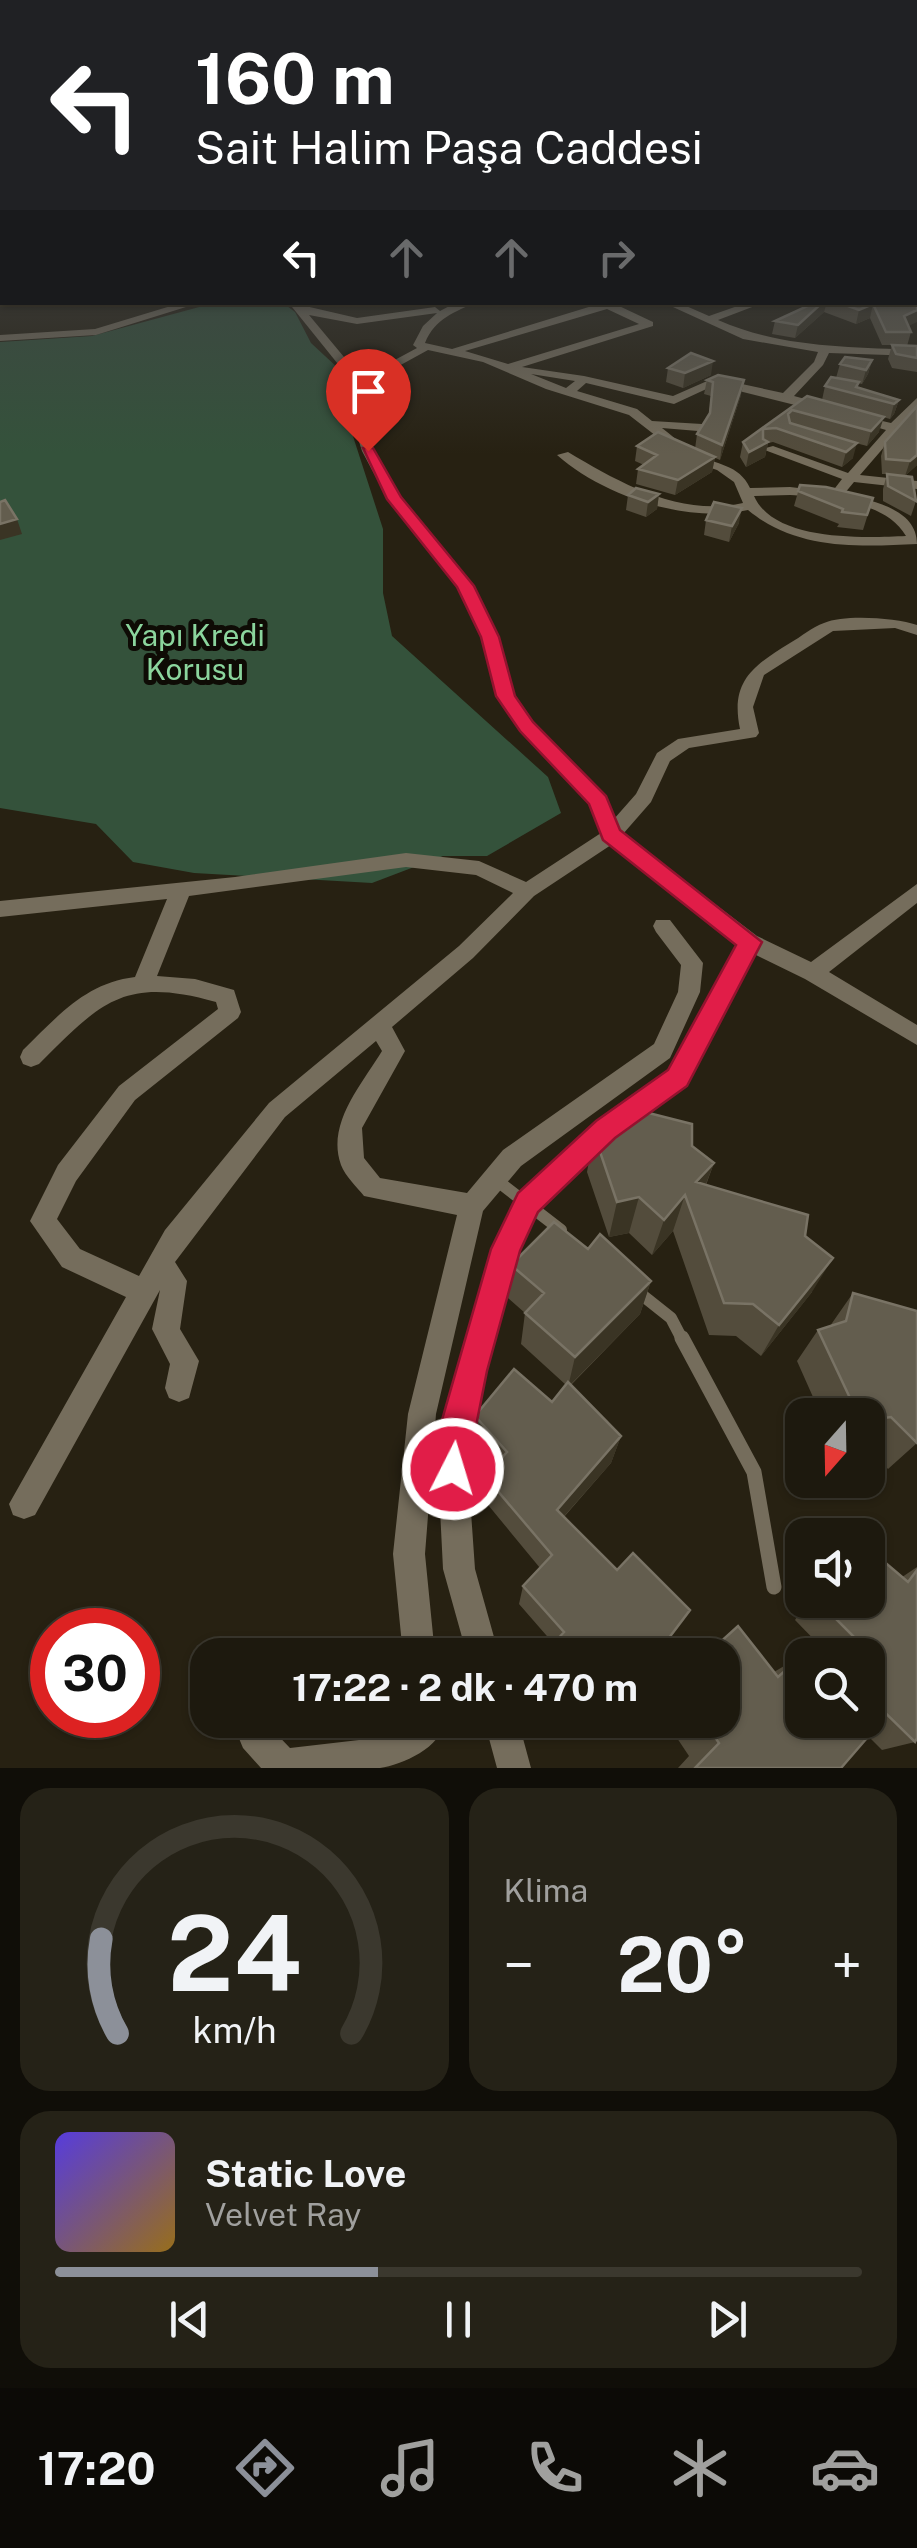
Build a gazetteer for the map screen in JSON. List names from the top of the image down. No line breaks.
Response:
{"parks":["Yapı Kredi Korusu"],"north":"bottom","page":{"turn":["160 m","Sait Halim Paşa Caddesi"],"limit":"30","trip":"17:22 · 2 dk · 470 m","tile":"Klima","heat":["−","20°","+"],"song":["Static Love","Velvet Ray"],"tabs":"17:20","gauge":["24","km/h"]}}
